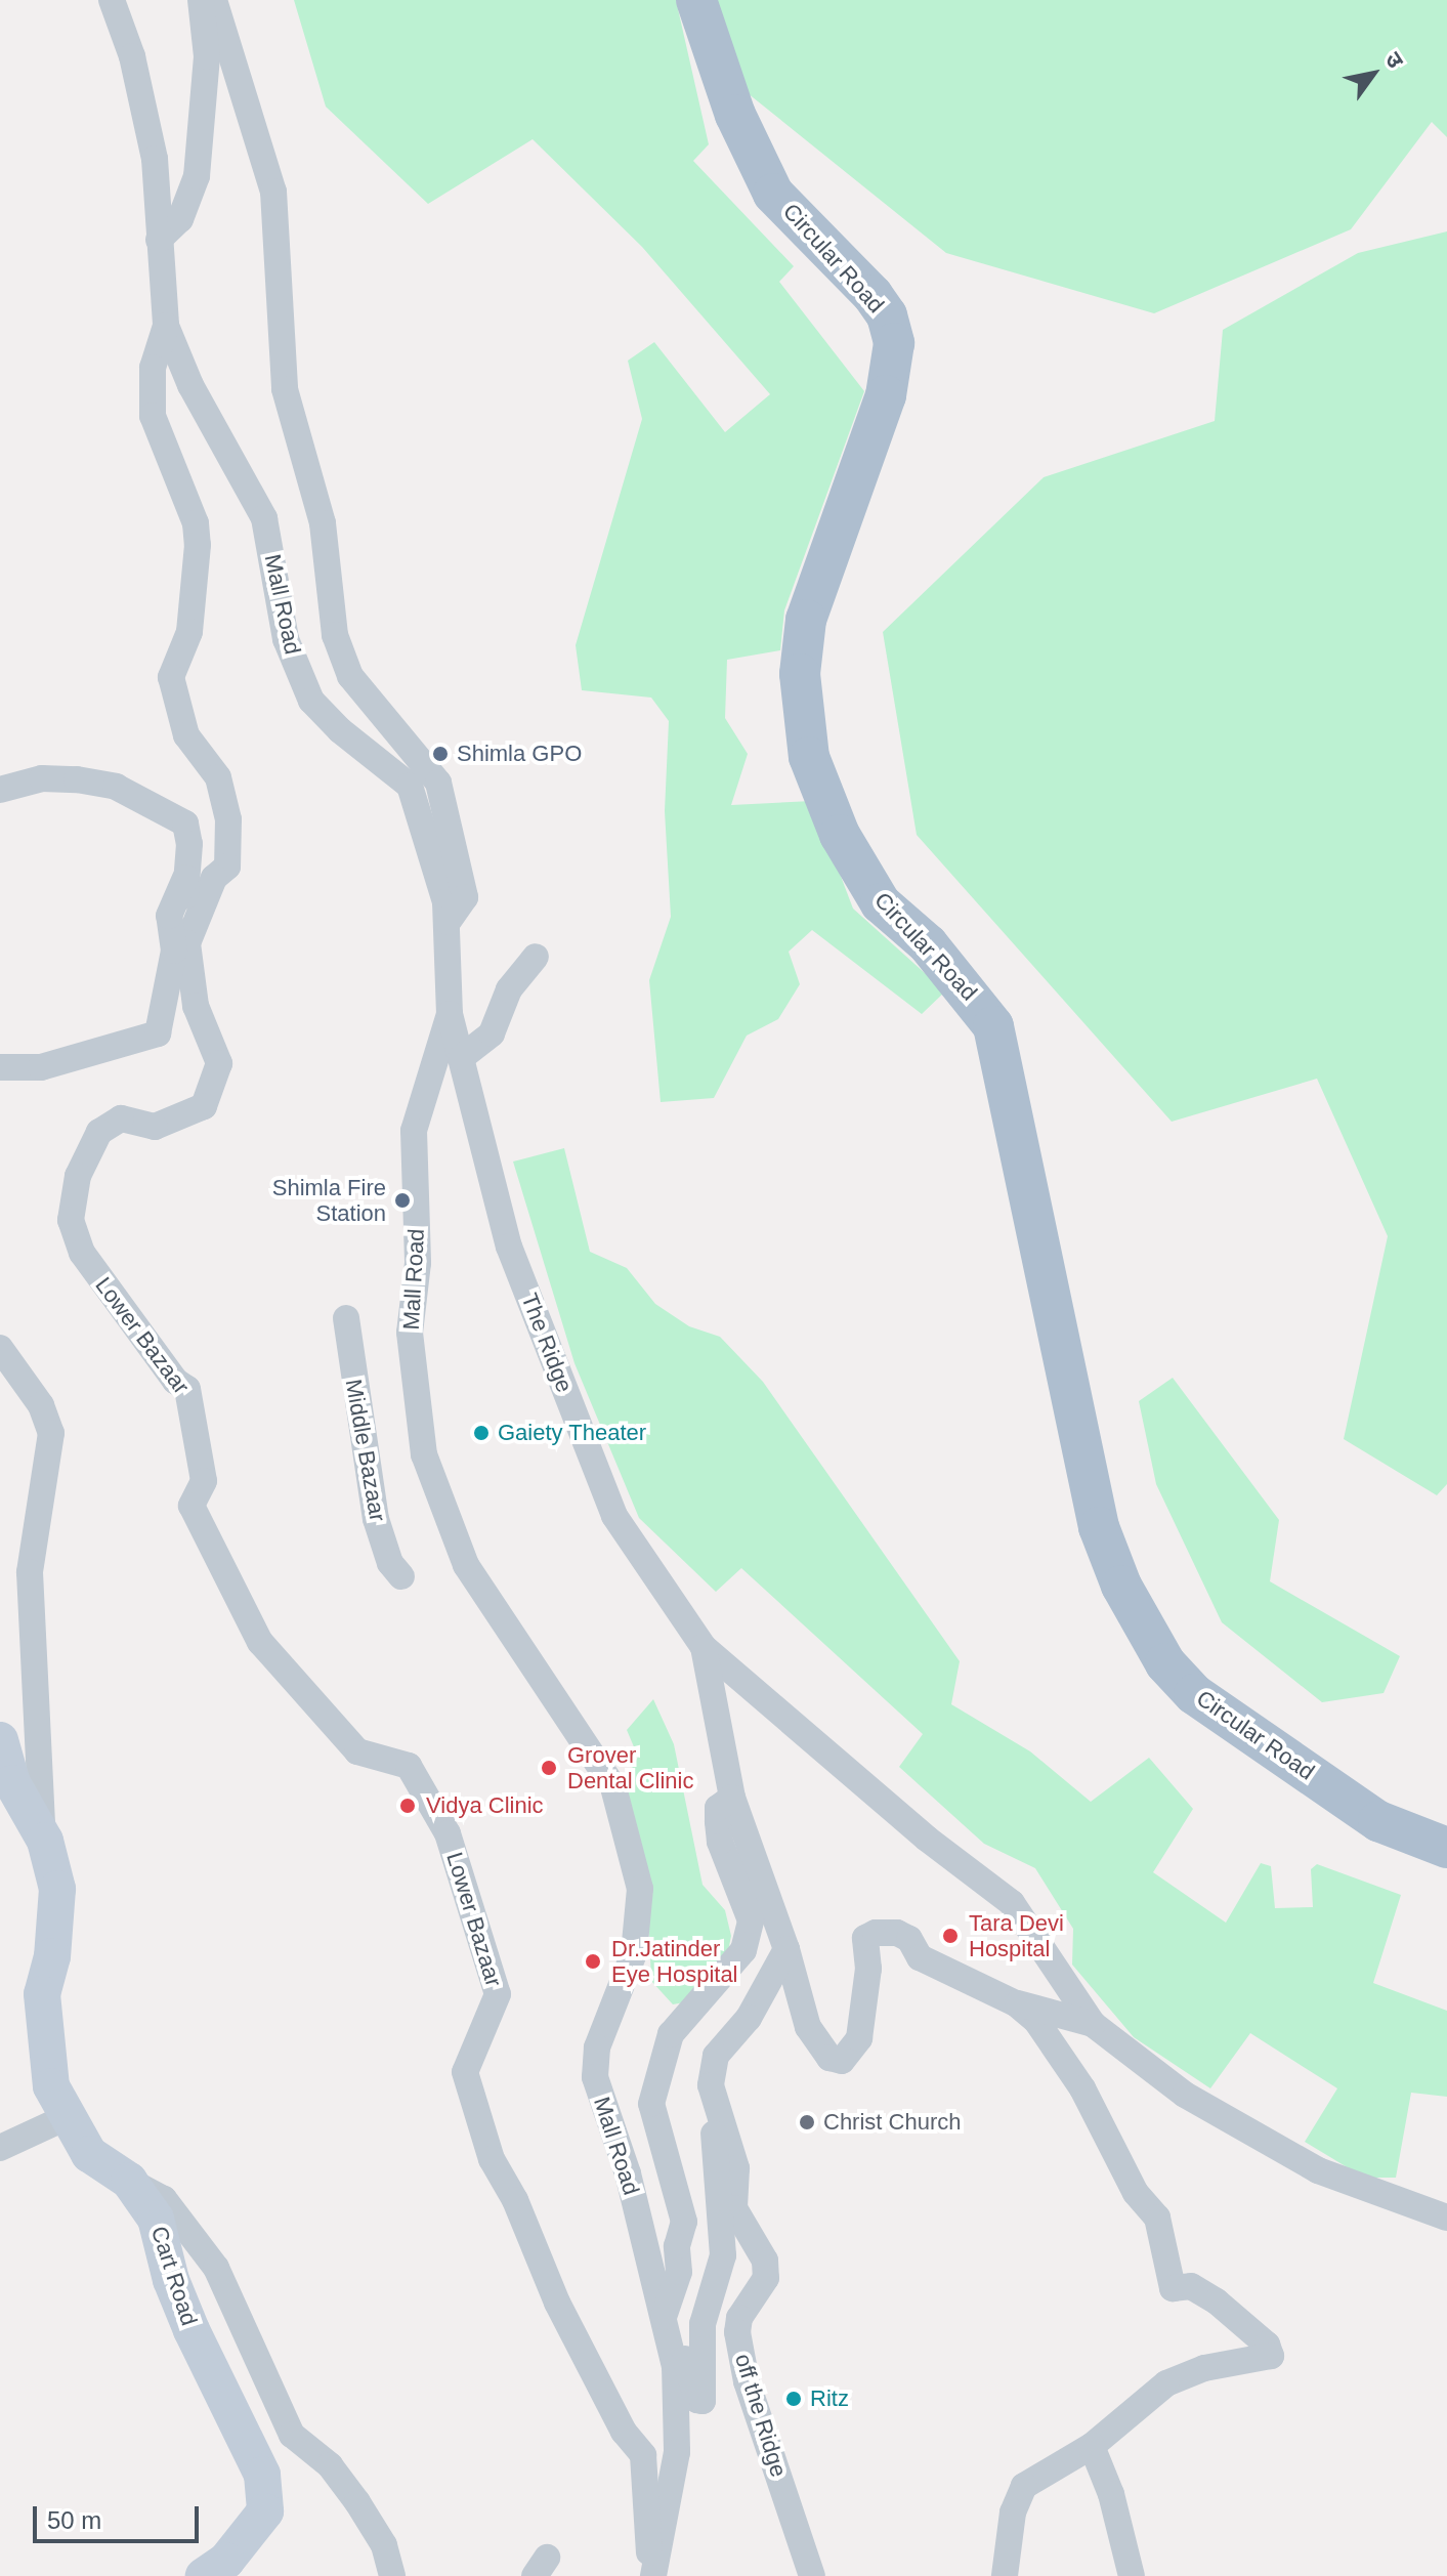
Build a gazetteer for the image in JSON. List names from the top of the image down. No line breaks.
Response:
{"streets":{"main road":["Circular Road","Cart Road"],"street":["Mall Road","Lower Bazaar","The Ridge","Middle Bazaar","off the Ridge"]},"crossings":[["Mall Road","Lower Bazaar"],["Mall Road","The Ridge"]],"places":["Shimla GPO","Shimla Fire Station","Gaiety Theater","Grover Dental Clinic","Vidya Clinic","Tara Devi Hospital","Dr.Jatinder Eye Hospital","Christ Church","Ritz"],"scale_bar":"50 m","north":"top right"}
